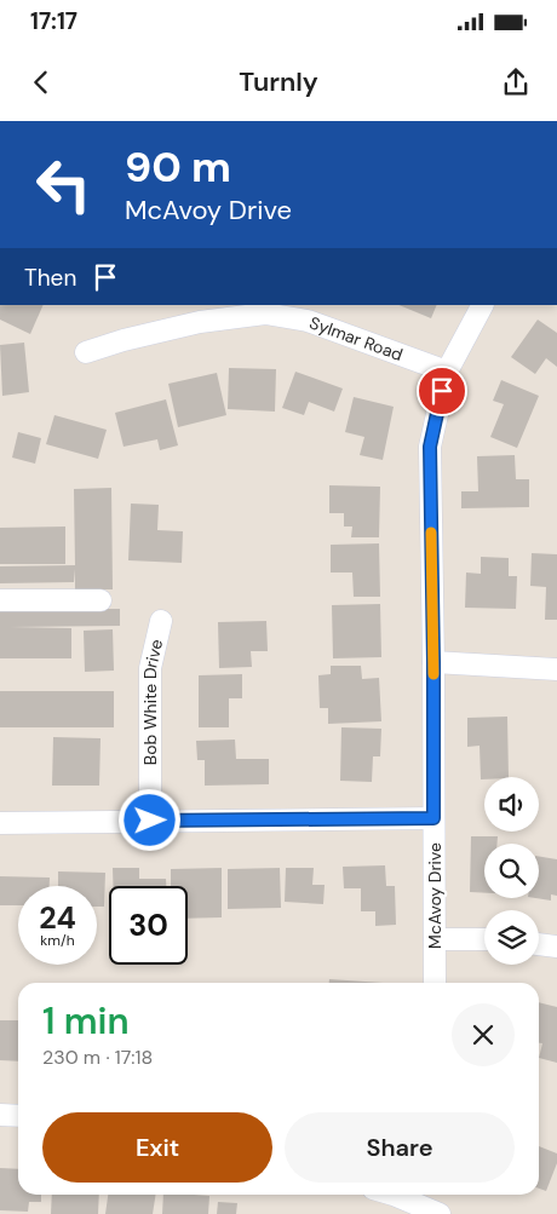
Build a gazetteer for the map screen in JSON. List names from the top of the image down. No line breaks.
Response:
{"streets":{"street":["Sylmar Road","Bob White Drive","McAvoy Drive"]},"crossings":[["Sylmar Road","McAvoy Drive"]],"page":{"status":"17:17","header":"Turnly","turn":["90 m","McAvoy Drive"],"then":"Then","speed":"24 km/h","limit":"30","heading":["1 min","230 m · 17:18"],"buttons":["Exit","Share"]}}
